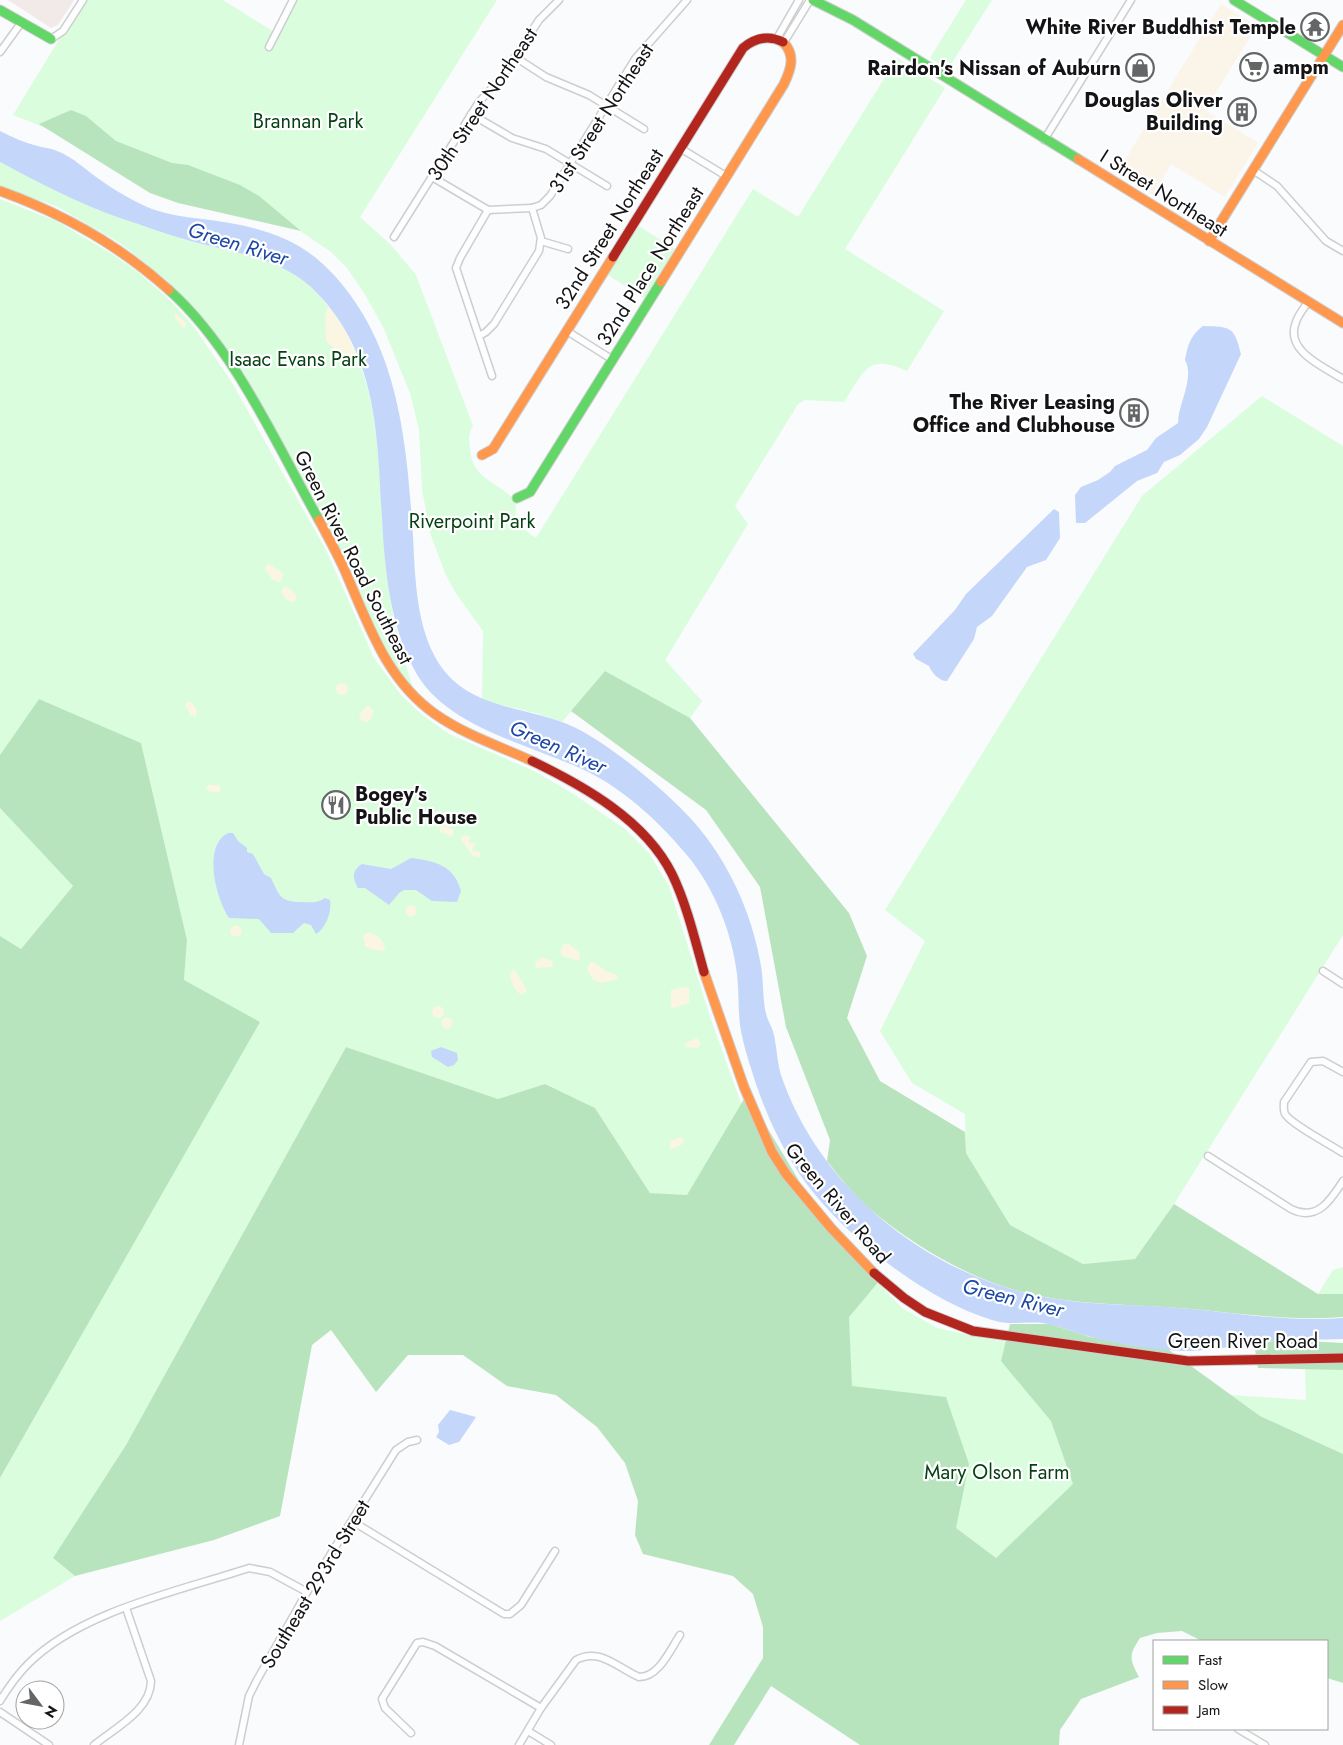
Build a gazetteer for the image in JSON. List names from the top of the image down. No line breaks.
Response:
{"streets":{"street":["30th Street Northeast","31st Street Northeast","I Street Northeast","32nd Street Northeast","32nd Place Northeast","Green River Road Southeast","Green River Road","Southeast 293rd Street"]},"crossings":[["32nd Street Northeast","32nd Place Northeast"],["Green River Road Southeast","Green River Road"]],"water":["Green River"],"parks":["Brannan Park","Isaac Evans Park","Riverpoint Park","Mary Olson Farm"],"places":{"temple":["White River Buddhist Temple"],"supermarket":["ampm"],"shop":["Rairdon's Nissan of Auburn"],"building":["Douglas Oliver Building","The River Leasing Office and Clubhouse"],"restaurant":["Bogey's Public House"]},"legend":["Fast","Slow","Jam"],"north":"bottom right"}
